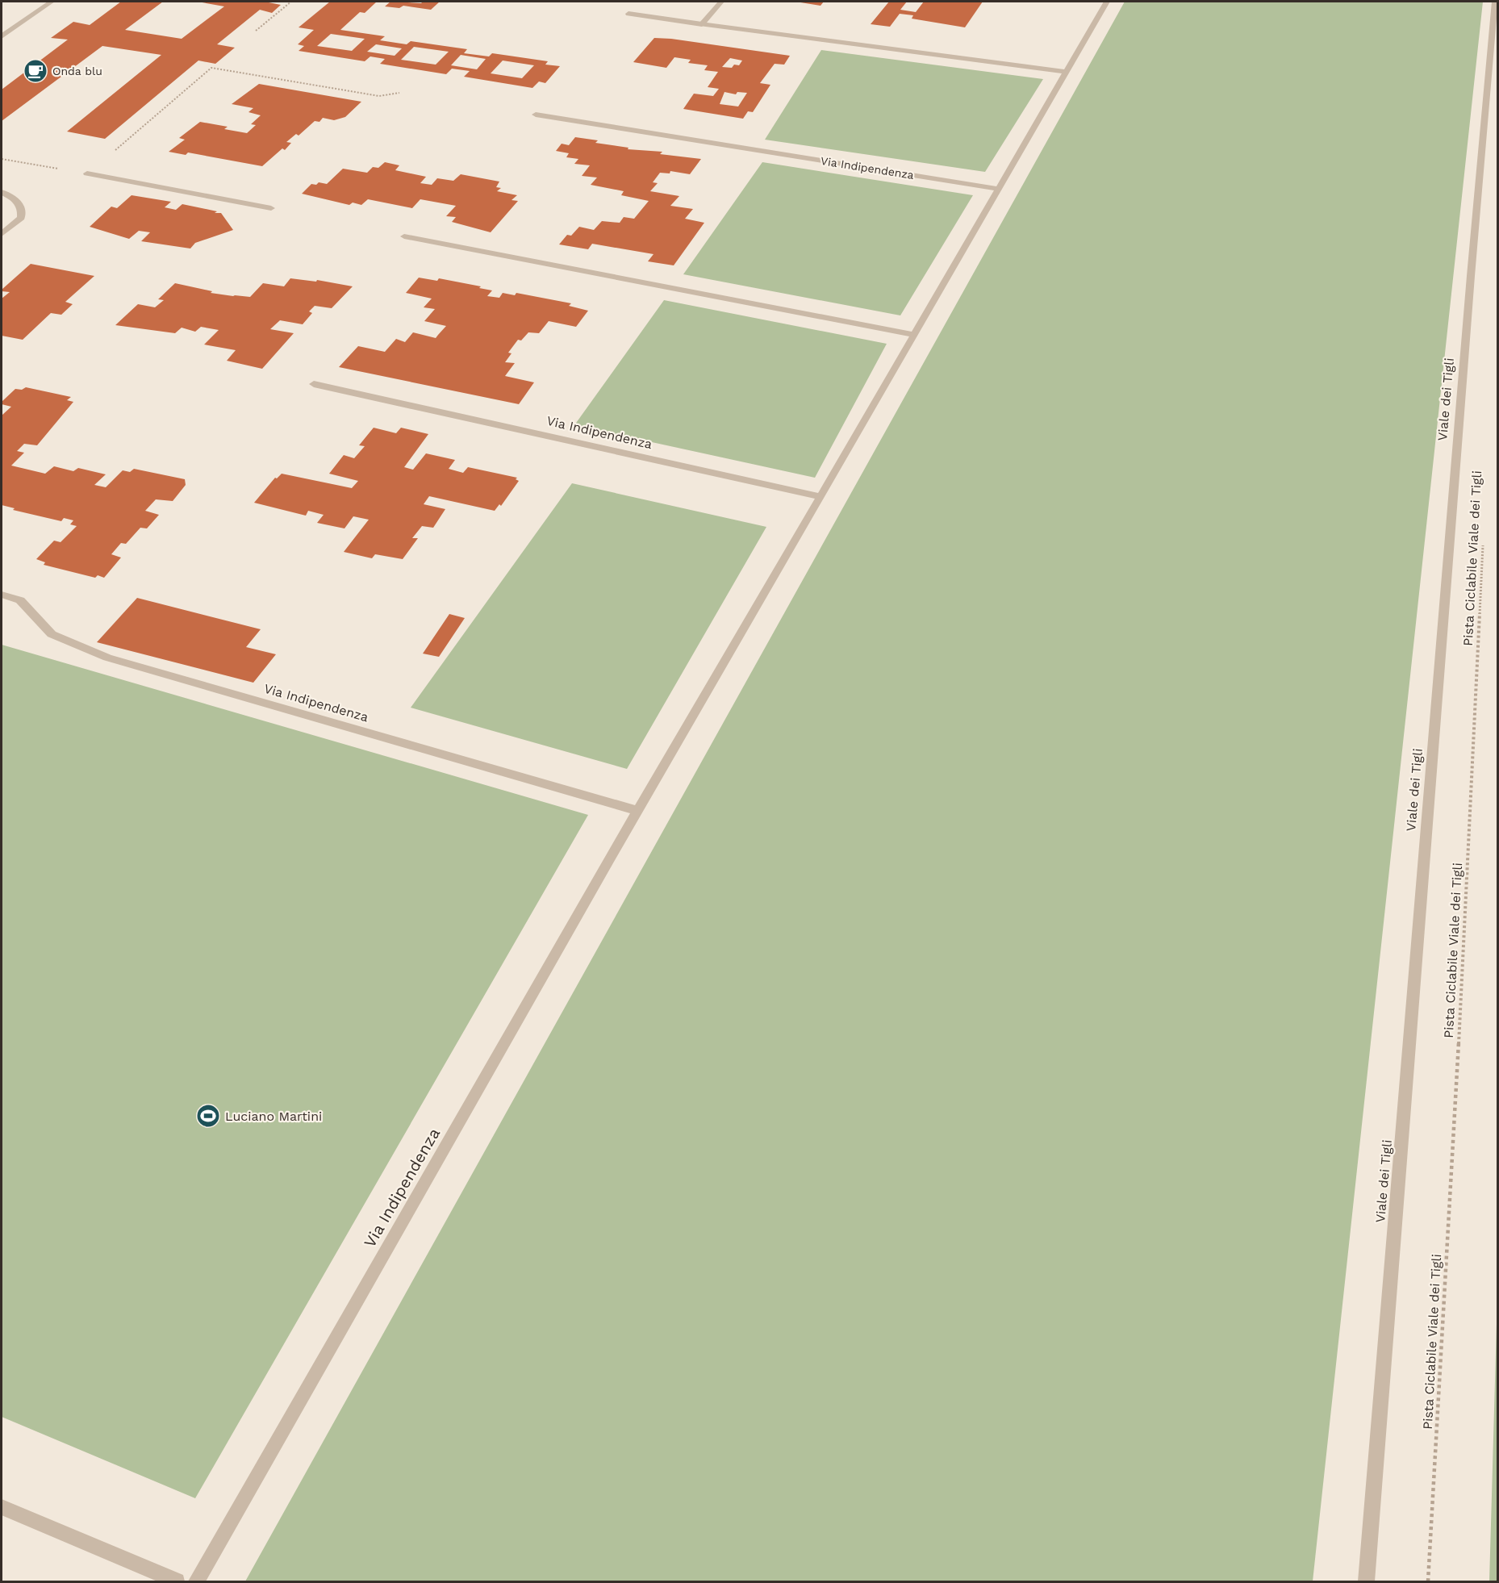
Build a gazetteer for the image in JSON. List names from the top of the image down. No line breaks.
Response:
{"streets":{"street":["Via Indipendenza","Viale dei Tigli"],"path":["Pista Ciclabile Viale dei Tigli"]},"places":{"cafe":["Onda blu"],"sports":["Luciano Martini"]}}
